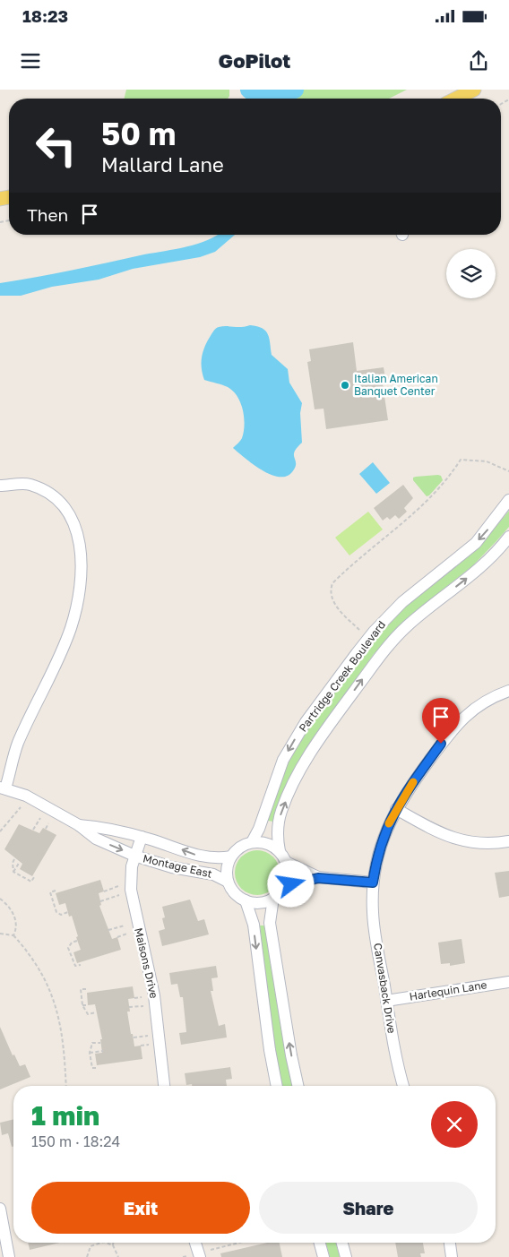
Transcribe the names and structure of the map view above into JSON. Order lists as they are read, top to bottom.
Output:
{
  "streets": {
    "street": [
      "Partridge Creek Boulevard",
      "Montage East",
      "Maisons Drive",
      "Canvasback Drive",
      "Harlequin Lane"
    ]
  },
  "crossings": [
    ["Partridge Creek Boulevard", "Montage East"],
    ["Montage East", "Maisons Drive"],
    ["Canvasback Drive", "Harlequin Lane"]
  ],
  "places": ["Italian American Banquet Center"],
  "page": {
    "status": "18:23",
    "header": "GoPilot",
    "turn": ["50 m", "Mallard Lane"],
    "then": "Then",
    "heading": ["1 min", "150 m · 18:24"],
    "buttons": ["Exit", "Share"]
  }
}
